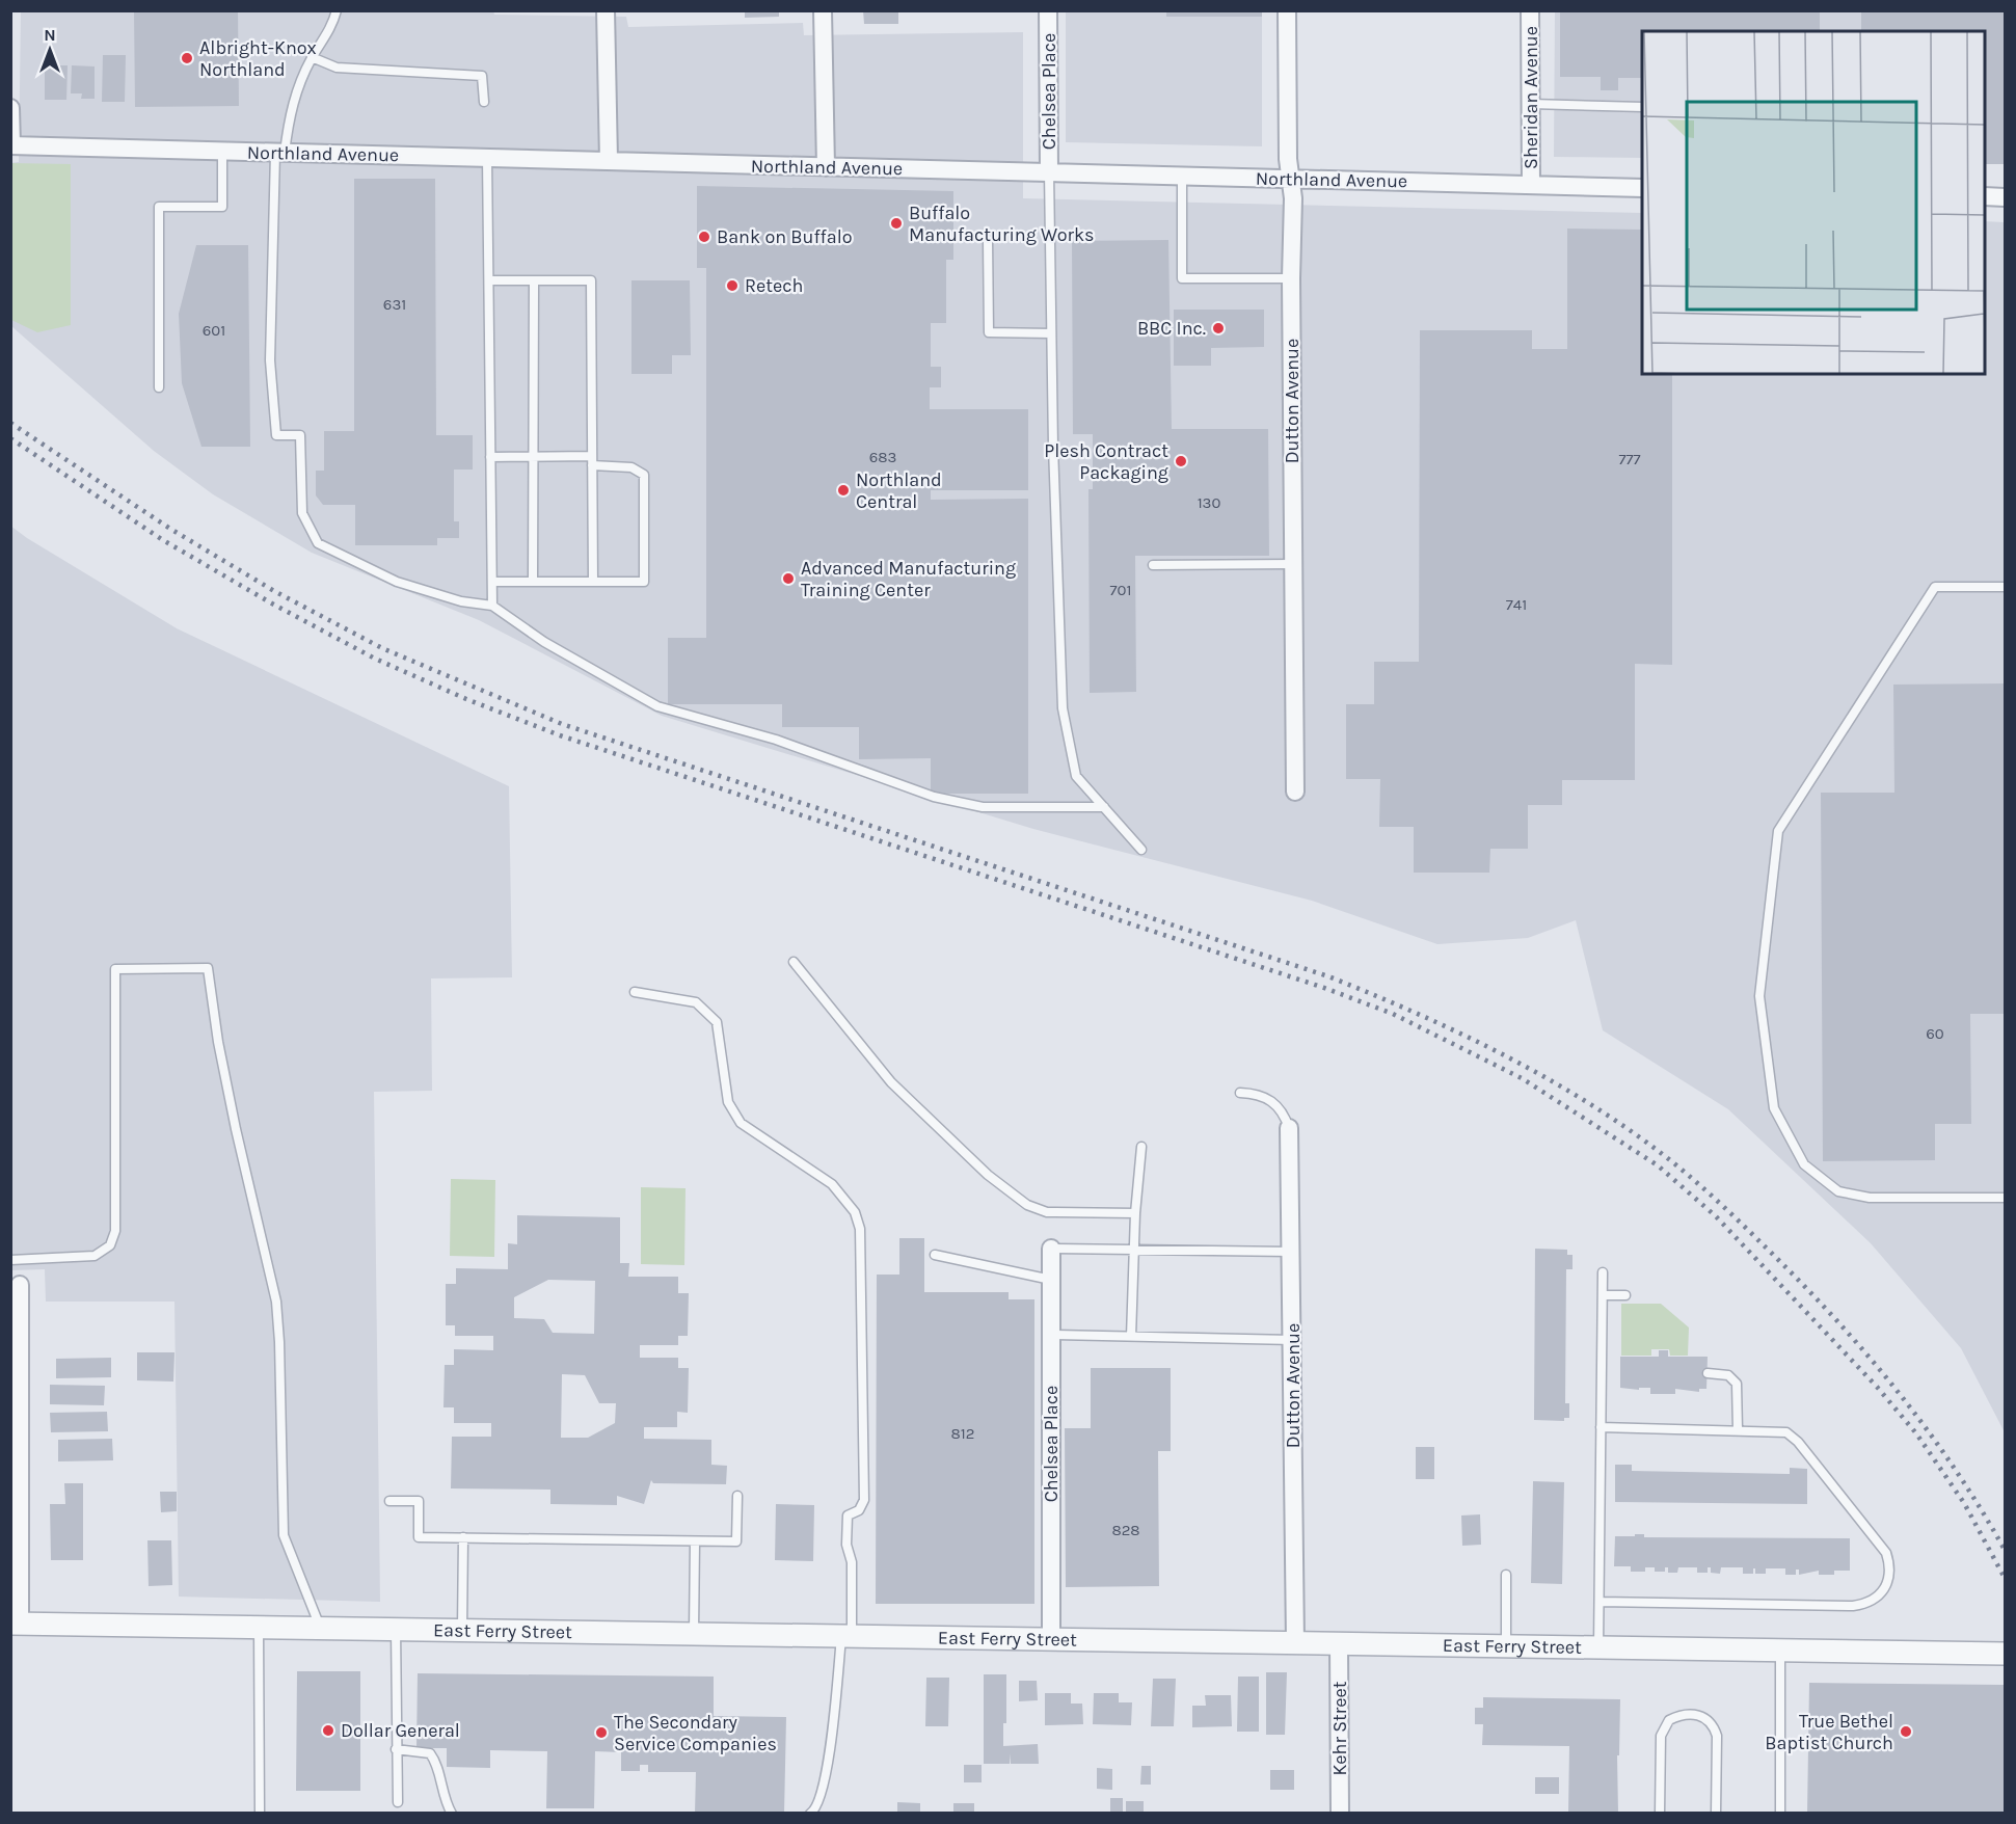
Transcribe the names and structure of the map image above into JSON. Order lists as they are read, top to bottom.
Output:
{
  "streets": {
    "street": [
      "Chelsea Place",
      "Sheridan Avenue",
      "Northland Avenue",
      "Dutton Avenue",
      "East Ferry Street",
      "Kehr Street"
    ]
  },
  "crossings": [
    ["Chelsea Place", "Northland Avenue"],
    ["Chelsea Place", "East Ferry Street"],
    ["Sheridan Avenue", "Northland Avenue"],
    ["Northland Avenue", "Dutton Avenue"],
    ["Dutton Avenue", "East Ferry Street"],
    ["East Ferry Street", "Kehr Street"]
  ],
  "places": [
    "Albright-Knox Northland",
    "Buffalo Manufacturing Works",
    "Bank on Buffalo",
    "Retech",
    "BBC Inc.",
    "Plesh Contract Packaging",
    "Northland Central",
    "Advanced Manufacturing Training Center",
    "Dollar General",
    "True Bethel Baptist Church",
    "The Secondary Service Companies"
  ],
  "house_numbers": [
    "631",
    "601",
    "683",
    "777",
    "130",
    "701",
    "741",
    "60",
    "812",
    "828"
  ],
  "north": "top"
}
